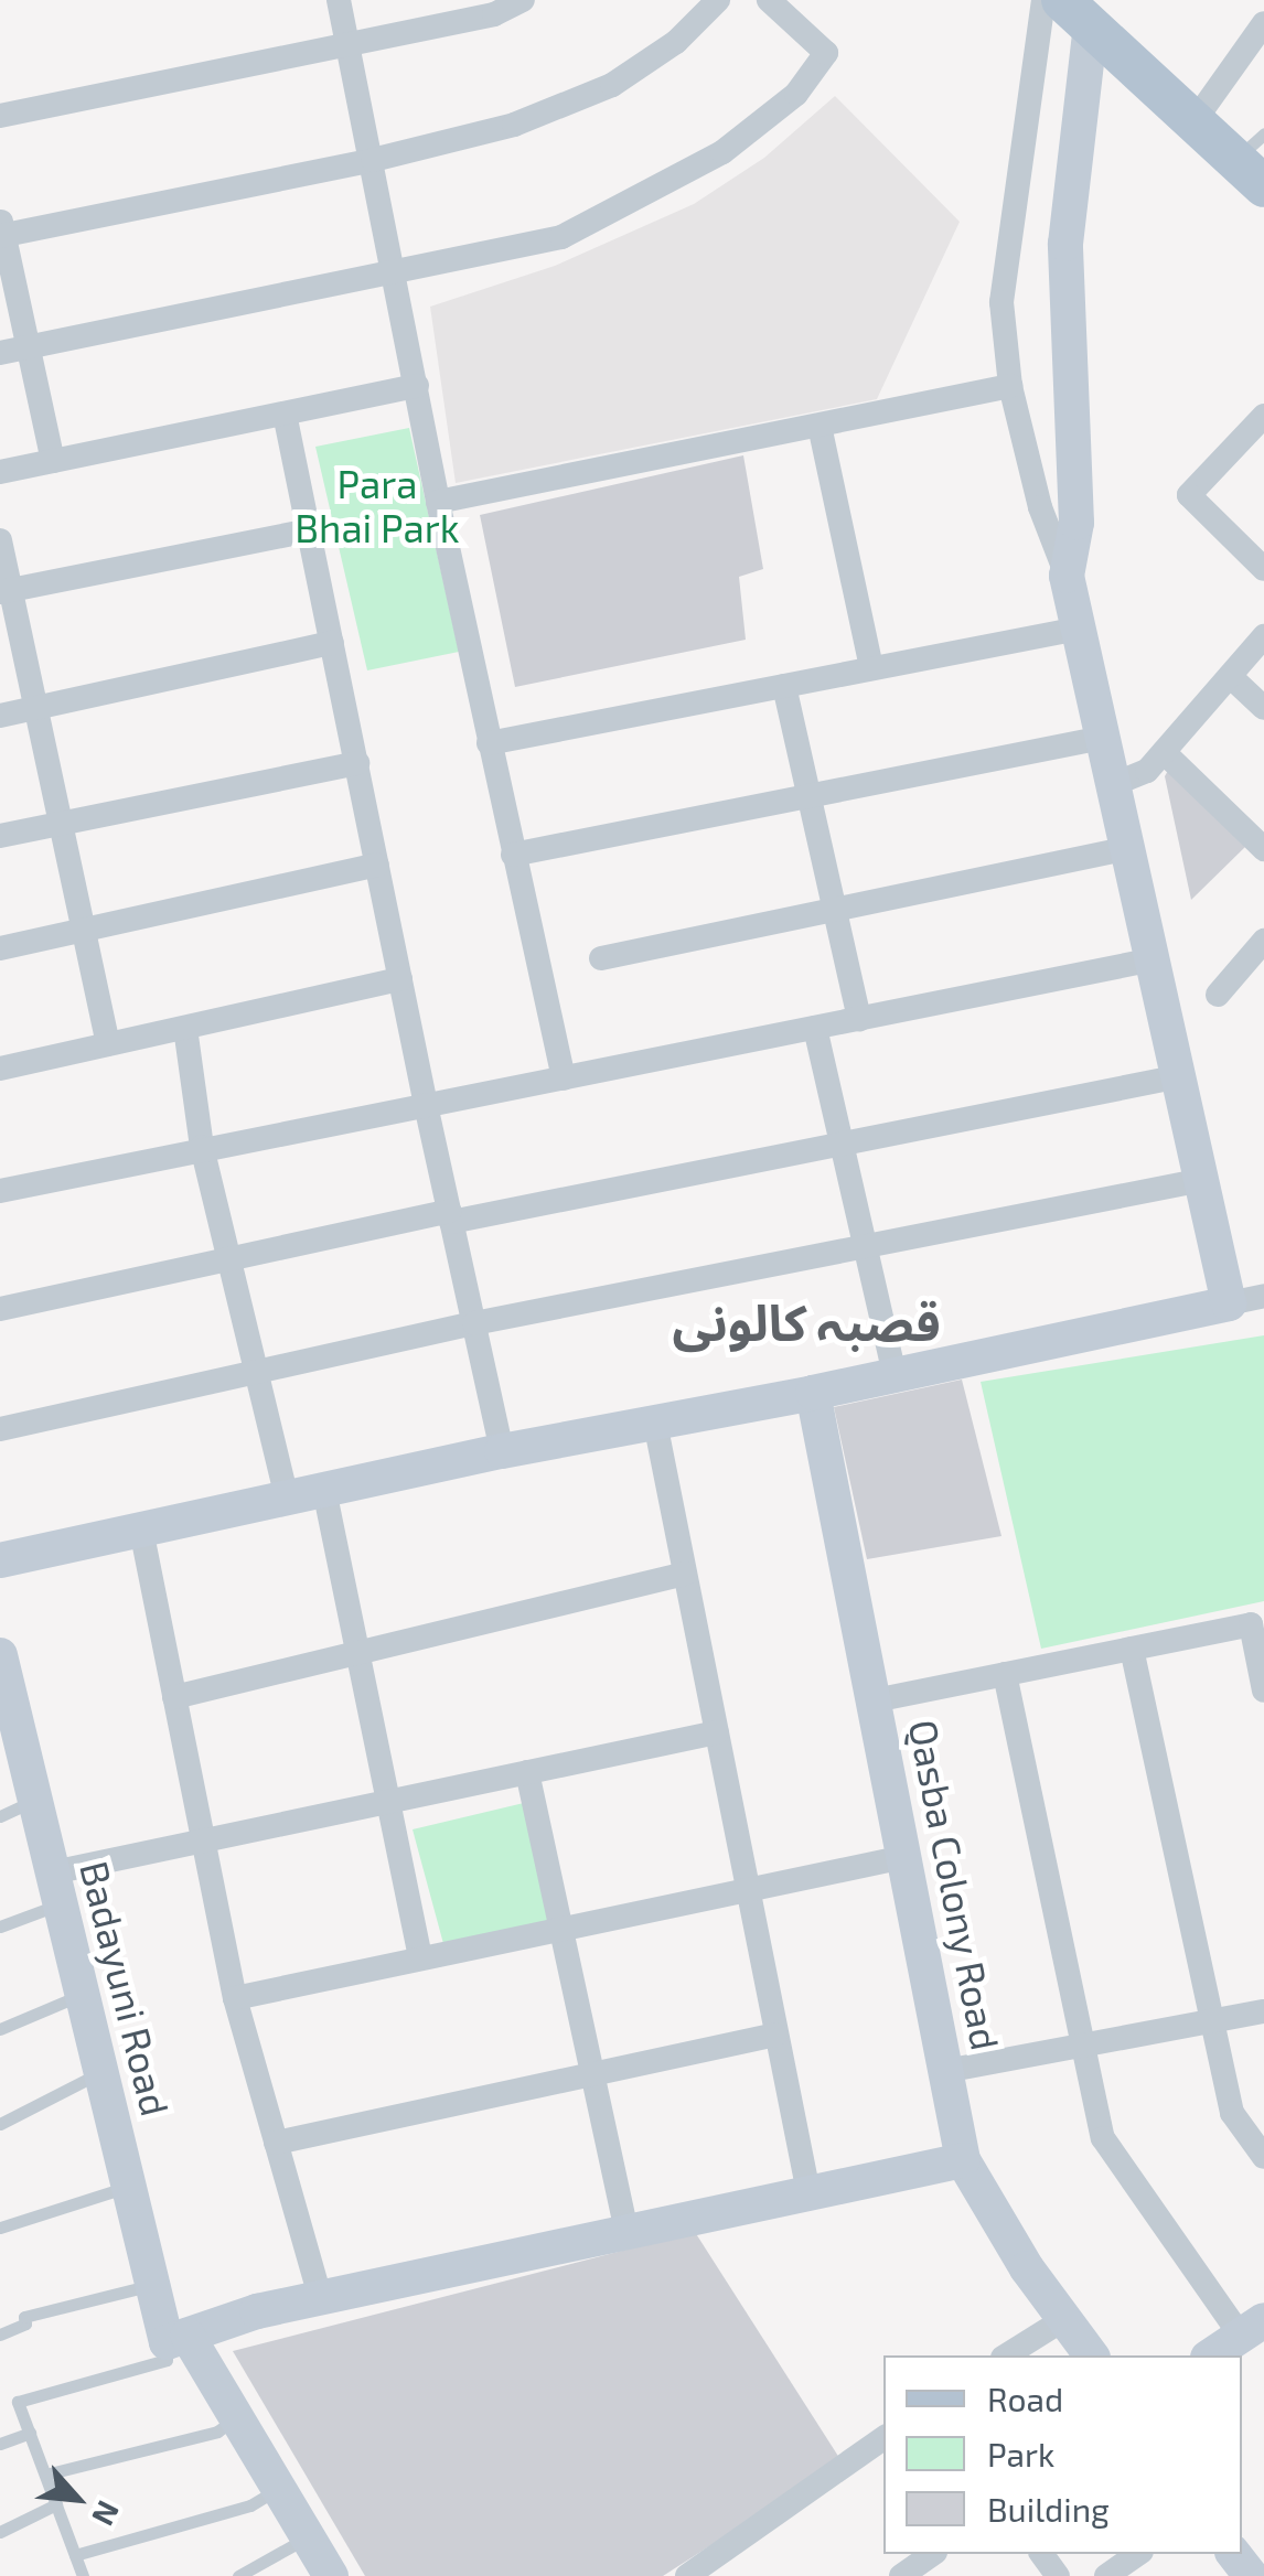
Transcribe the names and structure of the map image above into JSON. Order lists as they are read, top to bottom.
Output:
{
  "streets": {
    "street": ["Qasba Colony Road", "Badayuni Road"]
  },
  "districts": ["قصبہ کالونی"],
  "parks": ["Para Bhai Park"],
  "legend": ["Road", "Park", "Building"],
  "north": "bottom right"
}
